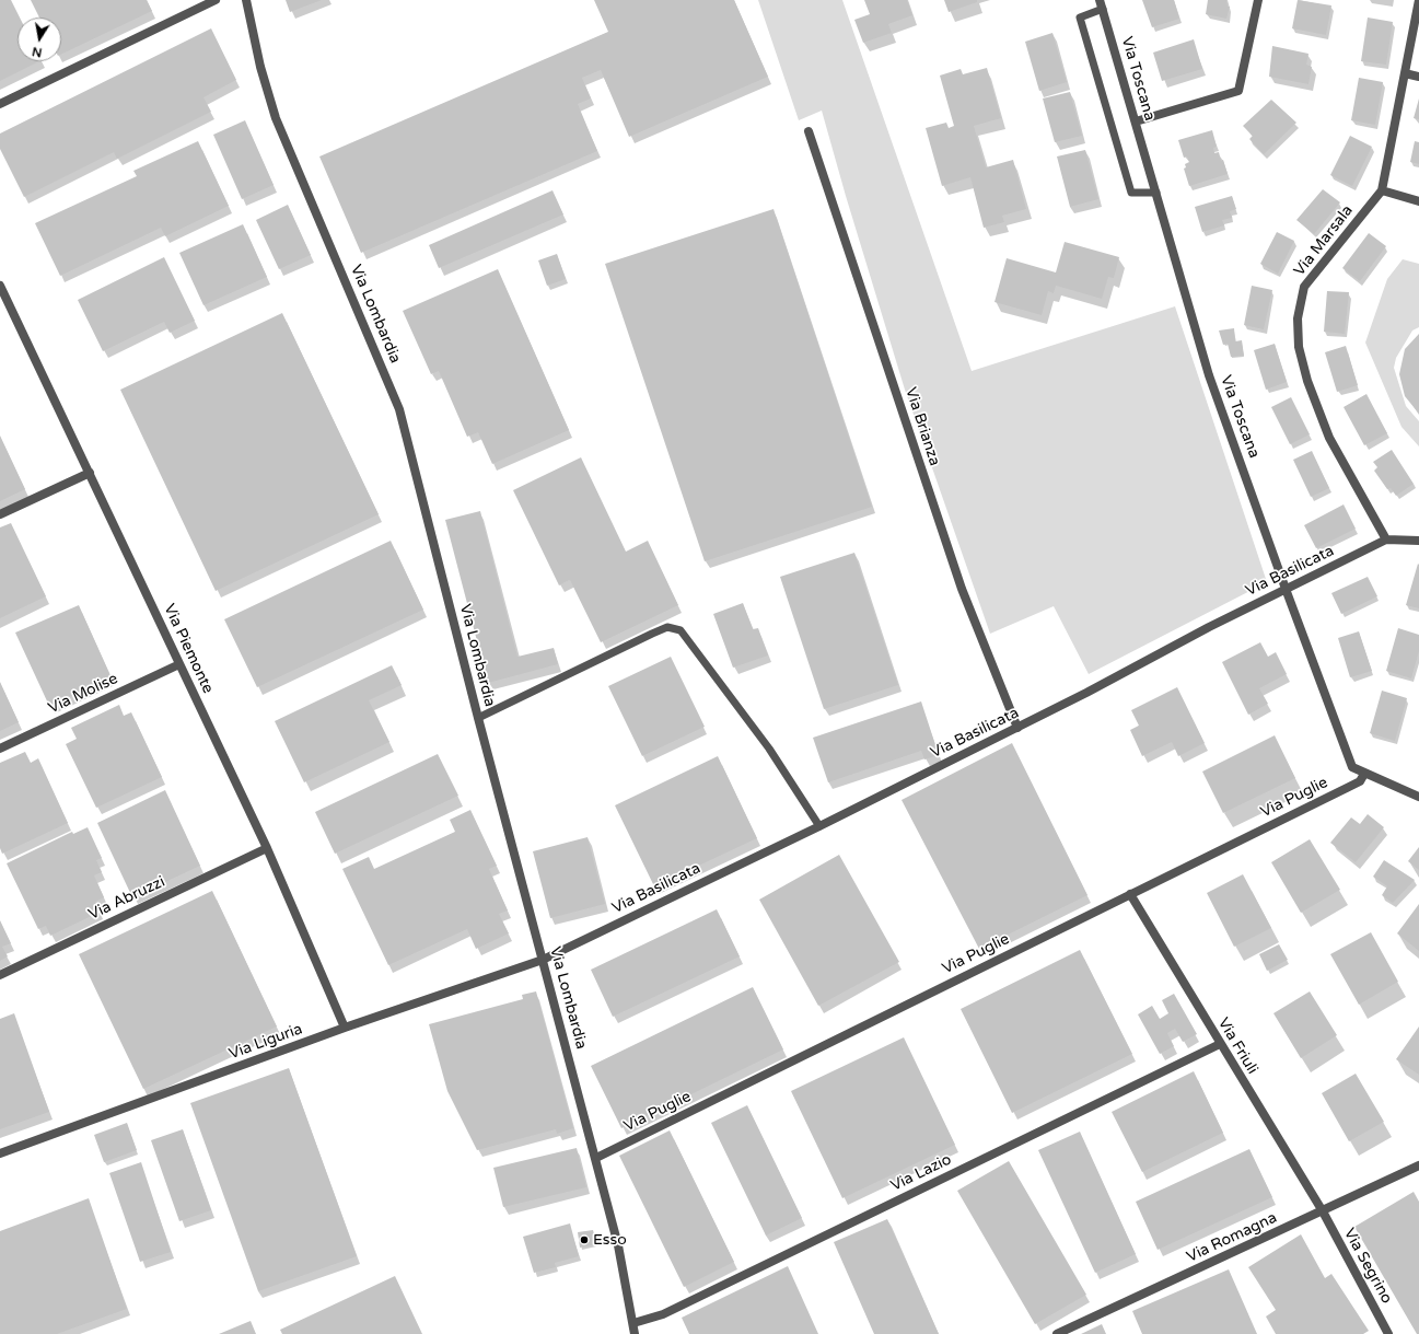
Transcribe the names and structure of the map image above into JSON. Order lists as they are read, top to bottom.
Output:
{
  "streets": {
    "street": [
      "Via Toscana",
      "Via Marsala",
      "Via Lombardia",
      "Via Brianza",
      "Via Basilicata",
      "Via Piemonte",
      "Via Molise",
      "Via Puglie",
      "Via Abruzzi",
      "Via Liguria",
      "Via Friuli",
      "Via Lazio",
      "Via Romagna",
      "Via Segrino"
    ]
  },
  "crossings": [
    ["Via Toscana", "Via Basilicata"],
    ["Via Toscana", "Via Puglie"],
    ["Via Marsala", "Via Basilicata"],
    ["Via Lombardia", "Via Basilicata"],
    ["Via Lombardia", "Via Puglie"],
    ["Via Lombardia", "Via Liguria"],
    ["Via Lombardia", "Via Lazio"],
    ["Via Brianza", "Via Basilicata"],
    ["Via Basilicata", "Via Liguria"],
    ["Via Piemonte", "Via Molise"],
    ["Via Piemonte", "Via Abruzzi"],
    ["Via Piemonte", "Via Liguria"],
    ["Via Puglie", "Via Friuli"],
    ["Via Friuli", "Via Lazio"],
    ["Via Friuli", "Via Romagna"],
    ["Via Friuli", "Via Segrino"],
    ["Via Romagna", "Via Segrino"]
  ],
  "places": ["Esso"],
  "north": "bottom"
}
